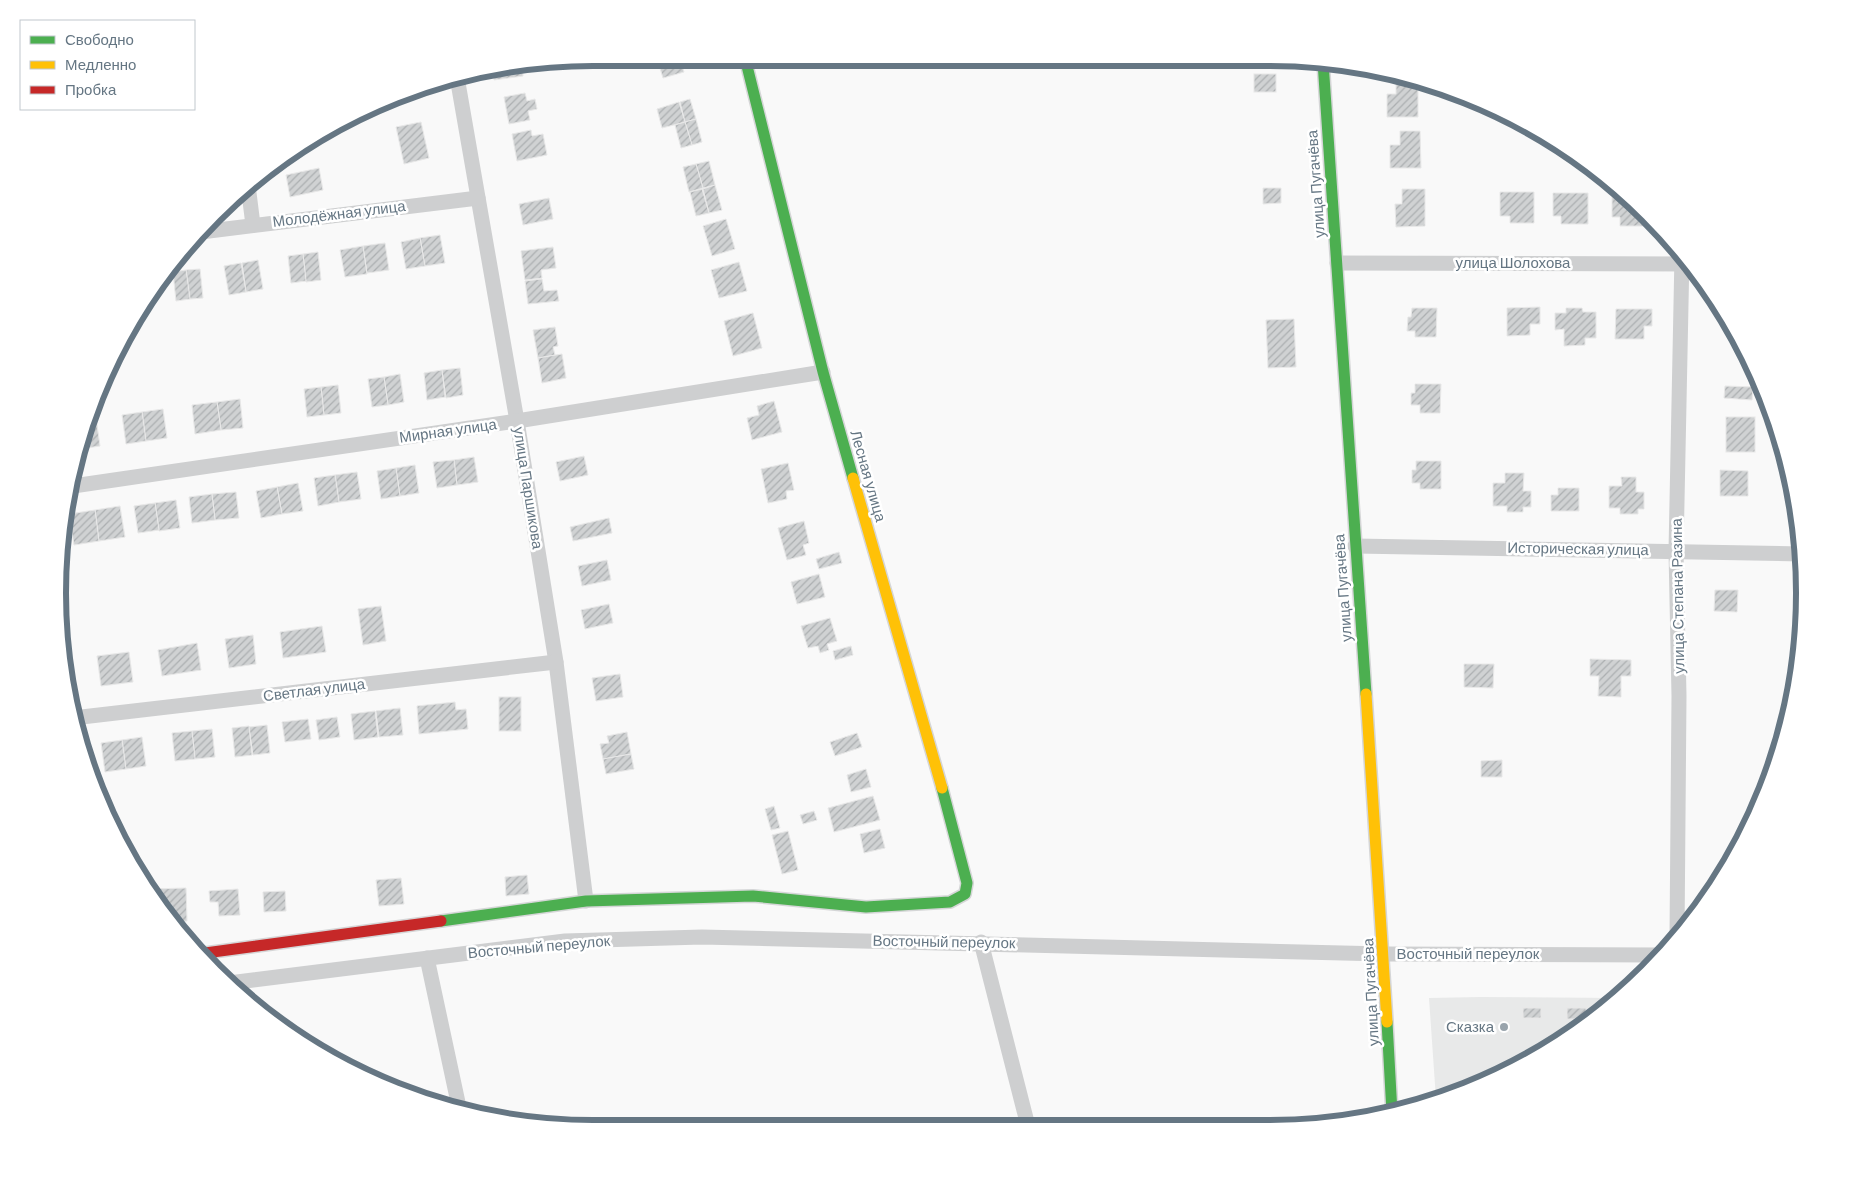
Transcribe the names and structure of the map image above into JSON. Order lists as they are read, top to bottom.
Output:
{
  "streets": {
    "street": [
      "улица Пугачёва",
      "Молодёжная улица",
      "улица Шолохова",
      "Мирная улица",
      "Лесная улица",
      "улица Паршикова",
      "Историческая улица",
      "улица Степана Разина",
      "Светлая улица",
      "Восточный переулок"
    ]
  },
  "crossings": [
    ["улица Пугачёва", "улица Шолохова"],
    ["улица Пугачёва", "Историческая улица"],
    ["улица Пугачёва", "Восточный переулок"],
    ["Молодёжная улица", "улица Паршикова"],
    ["Мирная улица", "Лесная улица"],
    ["Мирная улица", "улица Паршикова"],
    ["Лесная улица", "улица Паршикова"],
    ["улица Паршикова", "Светлая улица"],
    ["Историческая улица", "улица Степана Разина"]
  ],
  "places": ["Сказка"],
  "legend": ["Свободно", "Медленно", "Пробка"]
}
